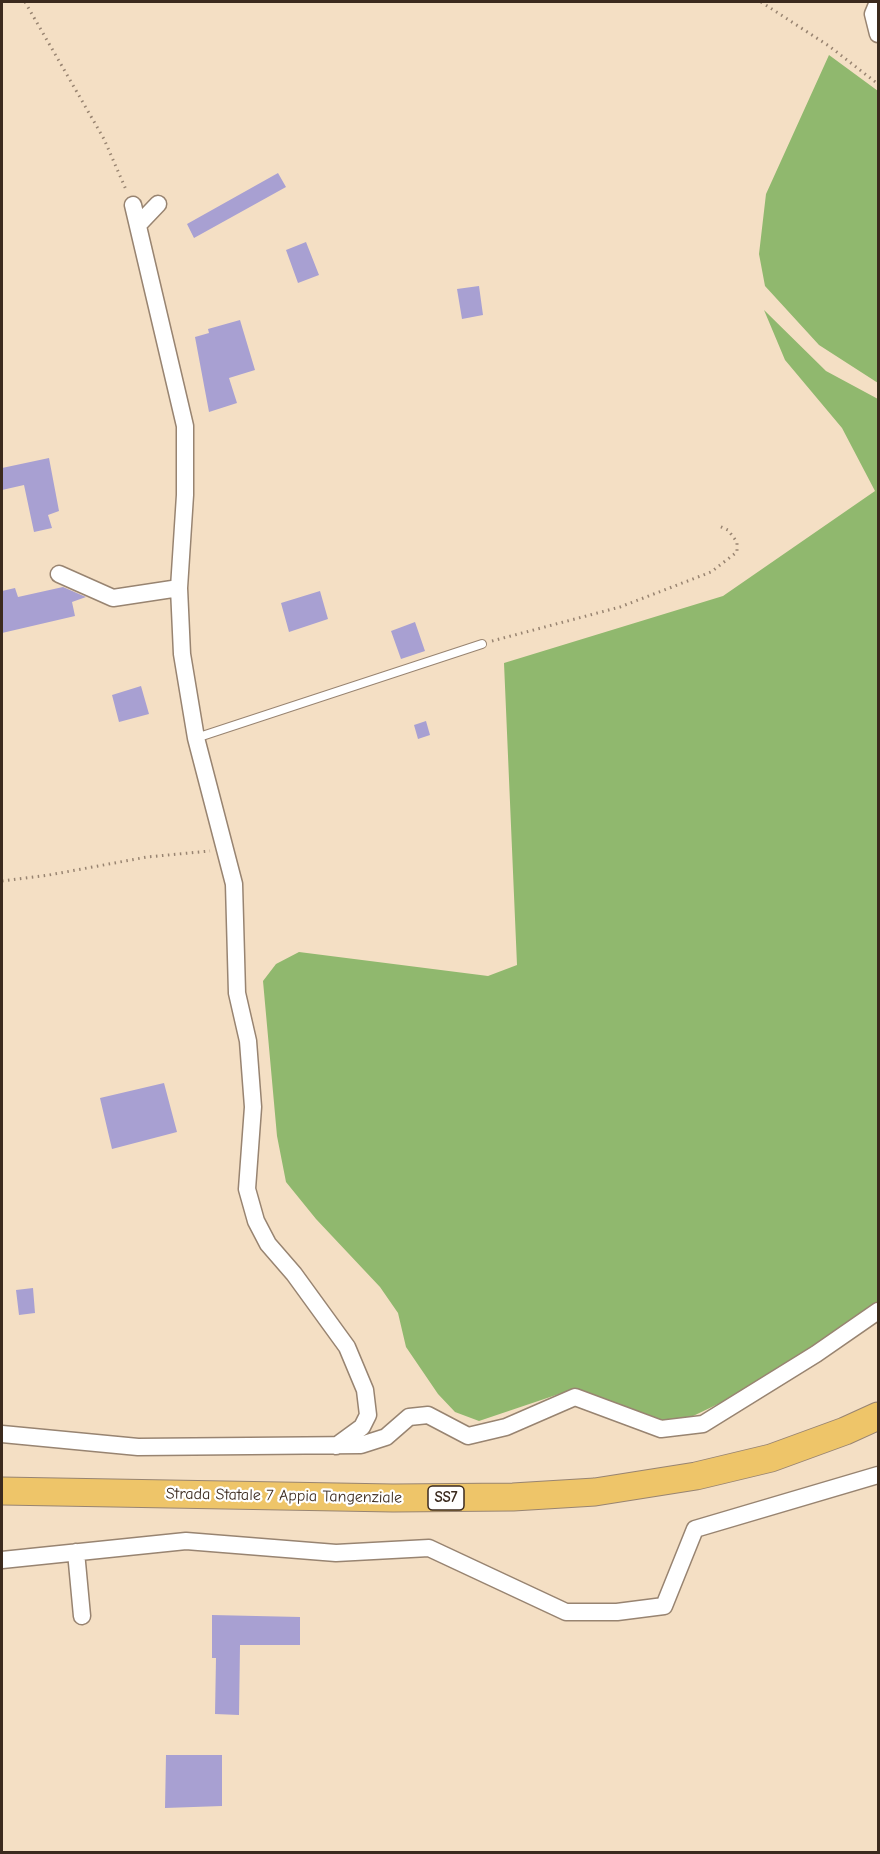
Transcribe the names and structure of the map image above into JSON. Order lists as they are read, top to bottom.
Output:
{
  "streets": {
    "highway": ["Strada Statale 7 Appia Tangenziale", "SS7"]
  }
}
